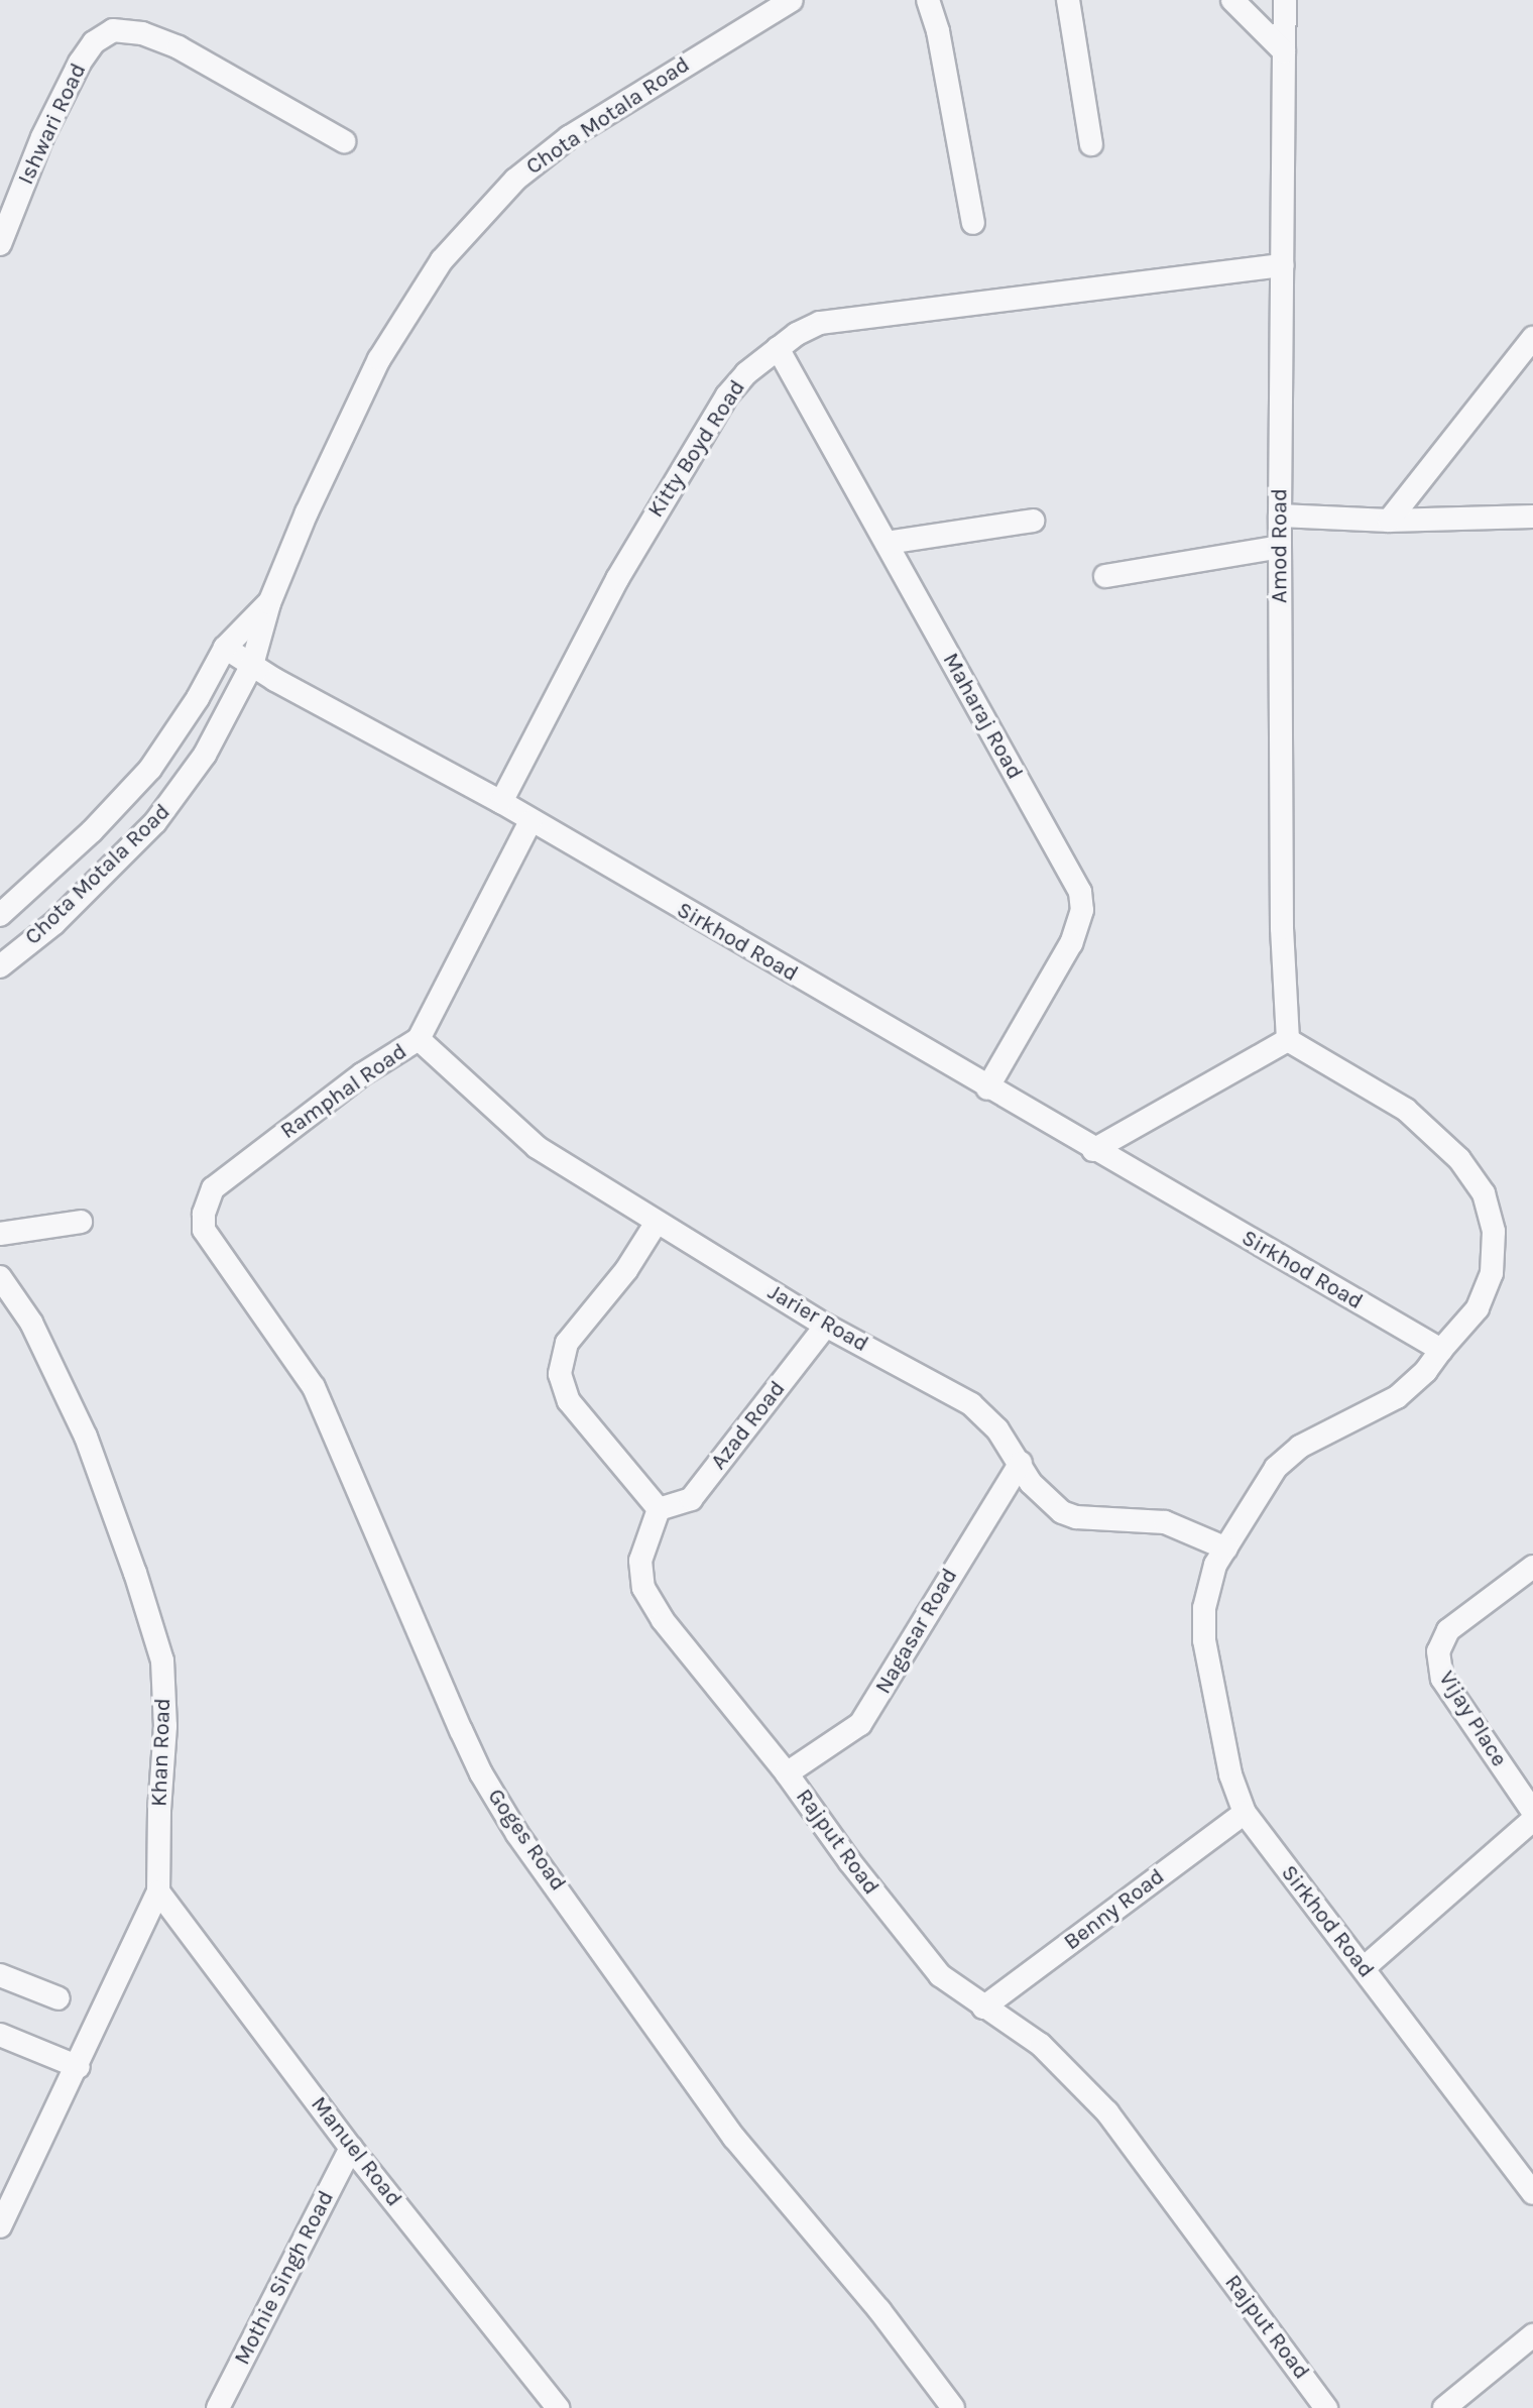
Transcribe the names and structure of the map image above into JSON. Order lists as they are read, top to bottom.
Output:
{
  "streets": {
    "street": [
      "Chota Motala Road",
      "Ishwari Road",
      "Kitty Boyd Road",
      "Amod Road",
      "Maharaj Road",
      "Sirkhod Road",
      "Ramphal Road",
      "Jarier Road",
      "Azad Road",
      "Nagasar Road",
      "Vijay Place",
      "Khan Road",
      "Goges Road",
      "Rajput Road",
      "Benny Road",
      "Manuel Road",
      "Mothie Singh Road"
    ]
  },
  "crossings": [
    ["Chota Motala Road", "Sirkhod Road"],
    ["Kitty Boyd Road", "Amod Road"],
    ["Kitty Boyd Road", "Maharaj Road"],
    ["Kitty Boyd Road", "Sirkhod Road"],
    ["Maharaj Road", "Sirkhod Road"],
    ["Sirkhod Road", "Ramphal Road"],
    ["Sirkhod Road", "Jarier Road"],
    ["Sirkhod Road", "Benny Road"],
    ["Ramphal Road", "Jarier Road"],
    ["Ramphal Road", "Goges Road"],
    ["Jarier Road", "Azad Road"],
    ["Jarier Road", "Nagasar Road"],
    ["Azad Road", "Rajput Road"],
    ["Nagasar Road", "Rajput Road"],
    ["Khan Road", "Manuel Road"],
    ["Rajput Road", "Benny Road"],
    ["Manuel Road", "Mothie Singh Road"]
  ]
}
